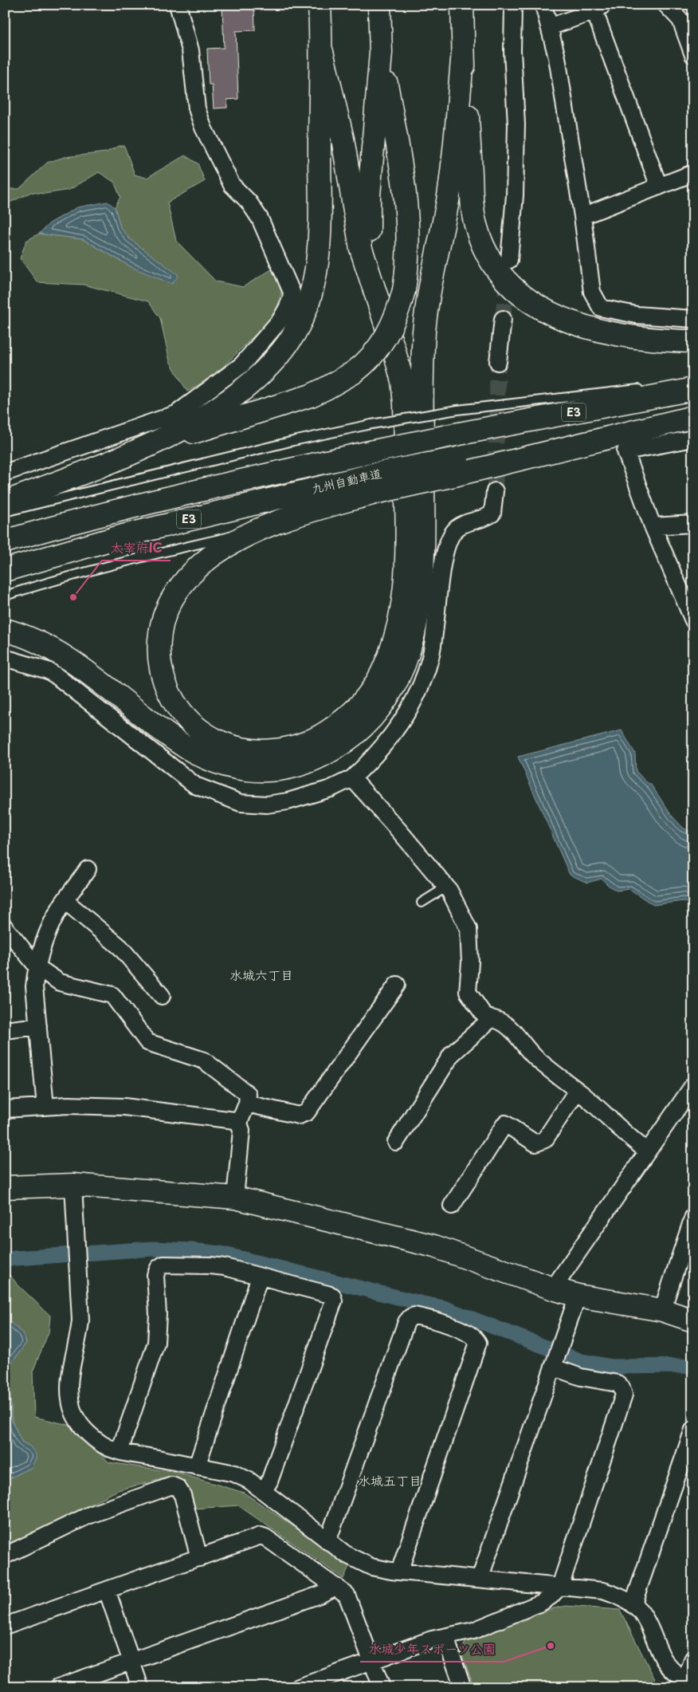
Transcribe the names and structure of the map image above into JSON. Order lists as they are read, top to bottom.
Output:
{
  "streets": {
    "main road": ["E3", "九州自動車道"]
  },
  "districts": ["水城六丁目", "水城五丁目"],
  "places": ["太宰府IC", "水城少年スポーツ公園"]
}
